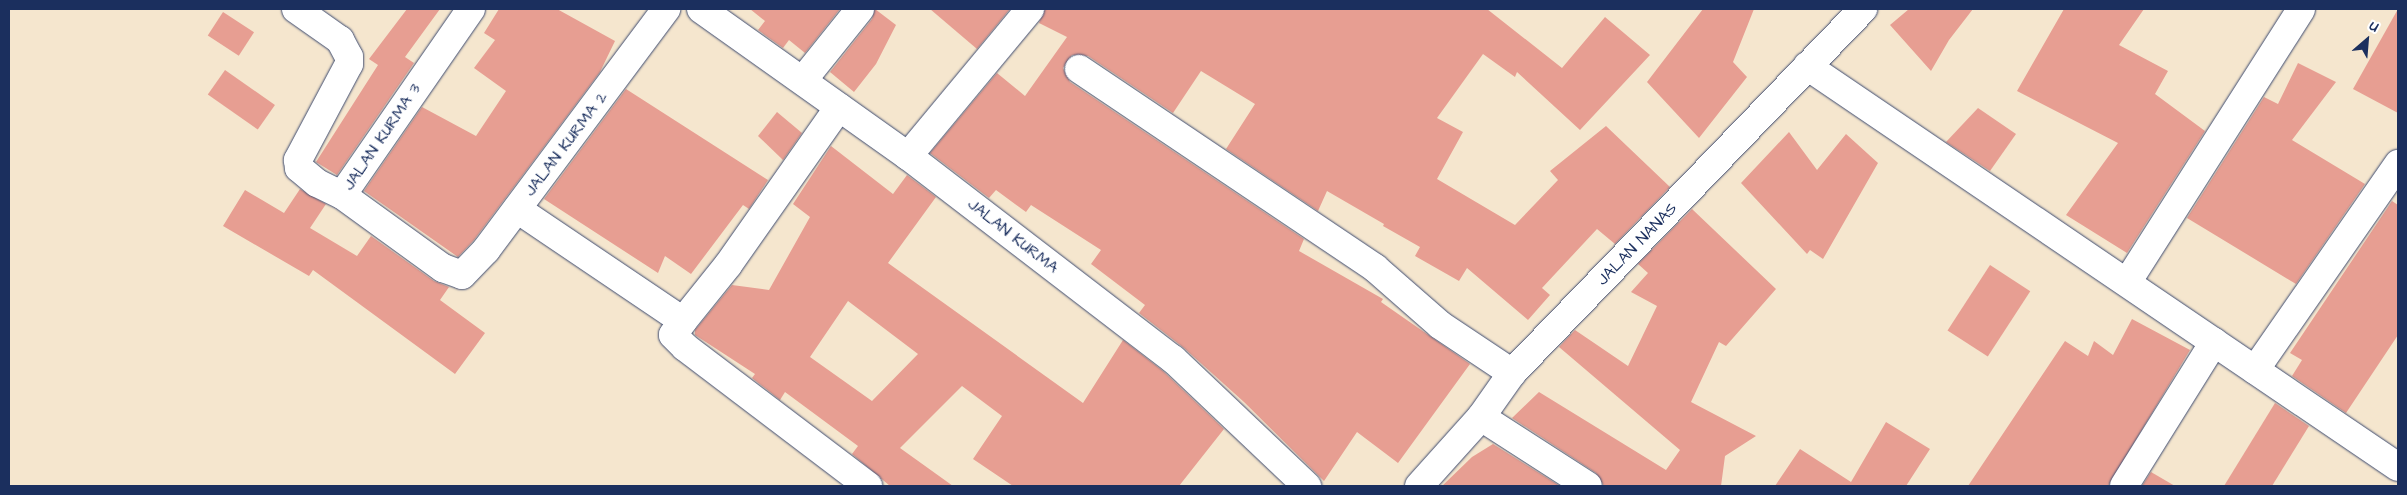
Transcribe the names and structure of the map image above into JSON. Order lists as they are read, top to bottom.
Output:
{
  "streets": {
    "street": [
      "JALAN KURMA 3",
      "JALAN KURMA 2",
      "JALAN KURMA",
      "JALAN NANAS"
    ]
  },
  "crossings": [
    ["JALAN KURMA 3", "JALAN KURMA 2"]
  ],
  "north": "top right"
}
